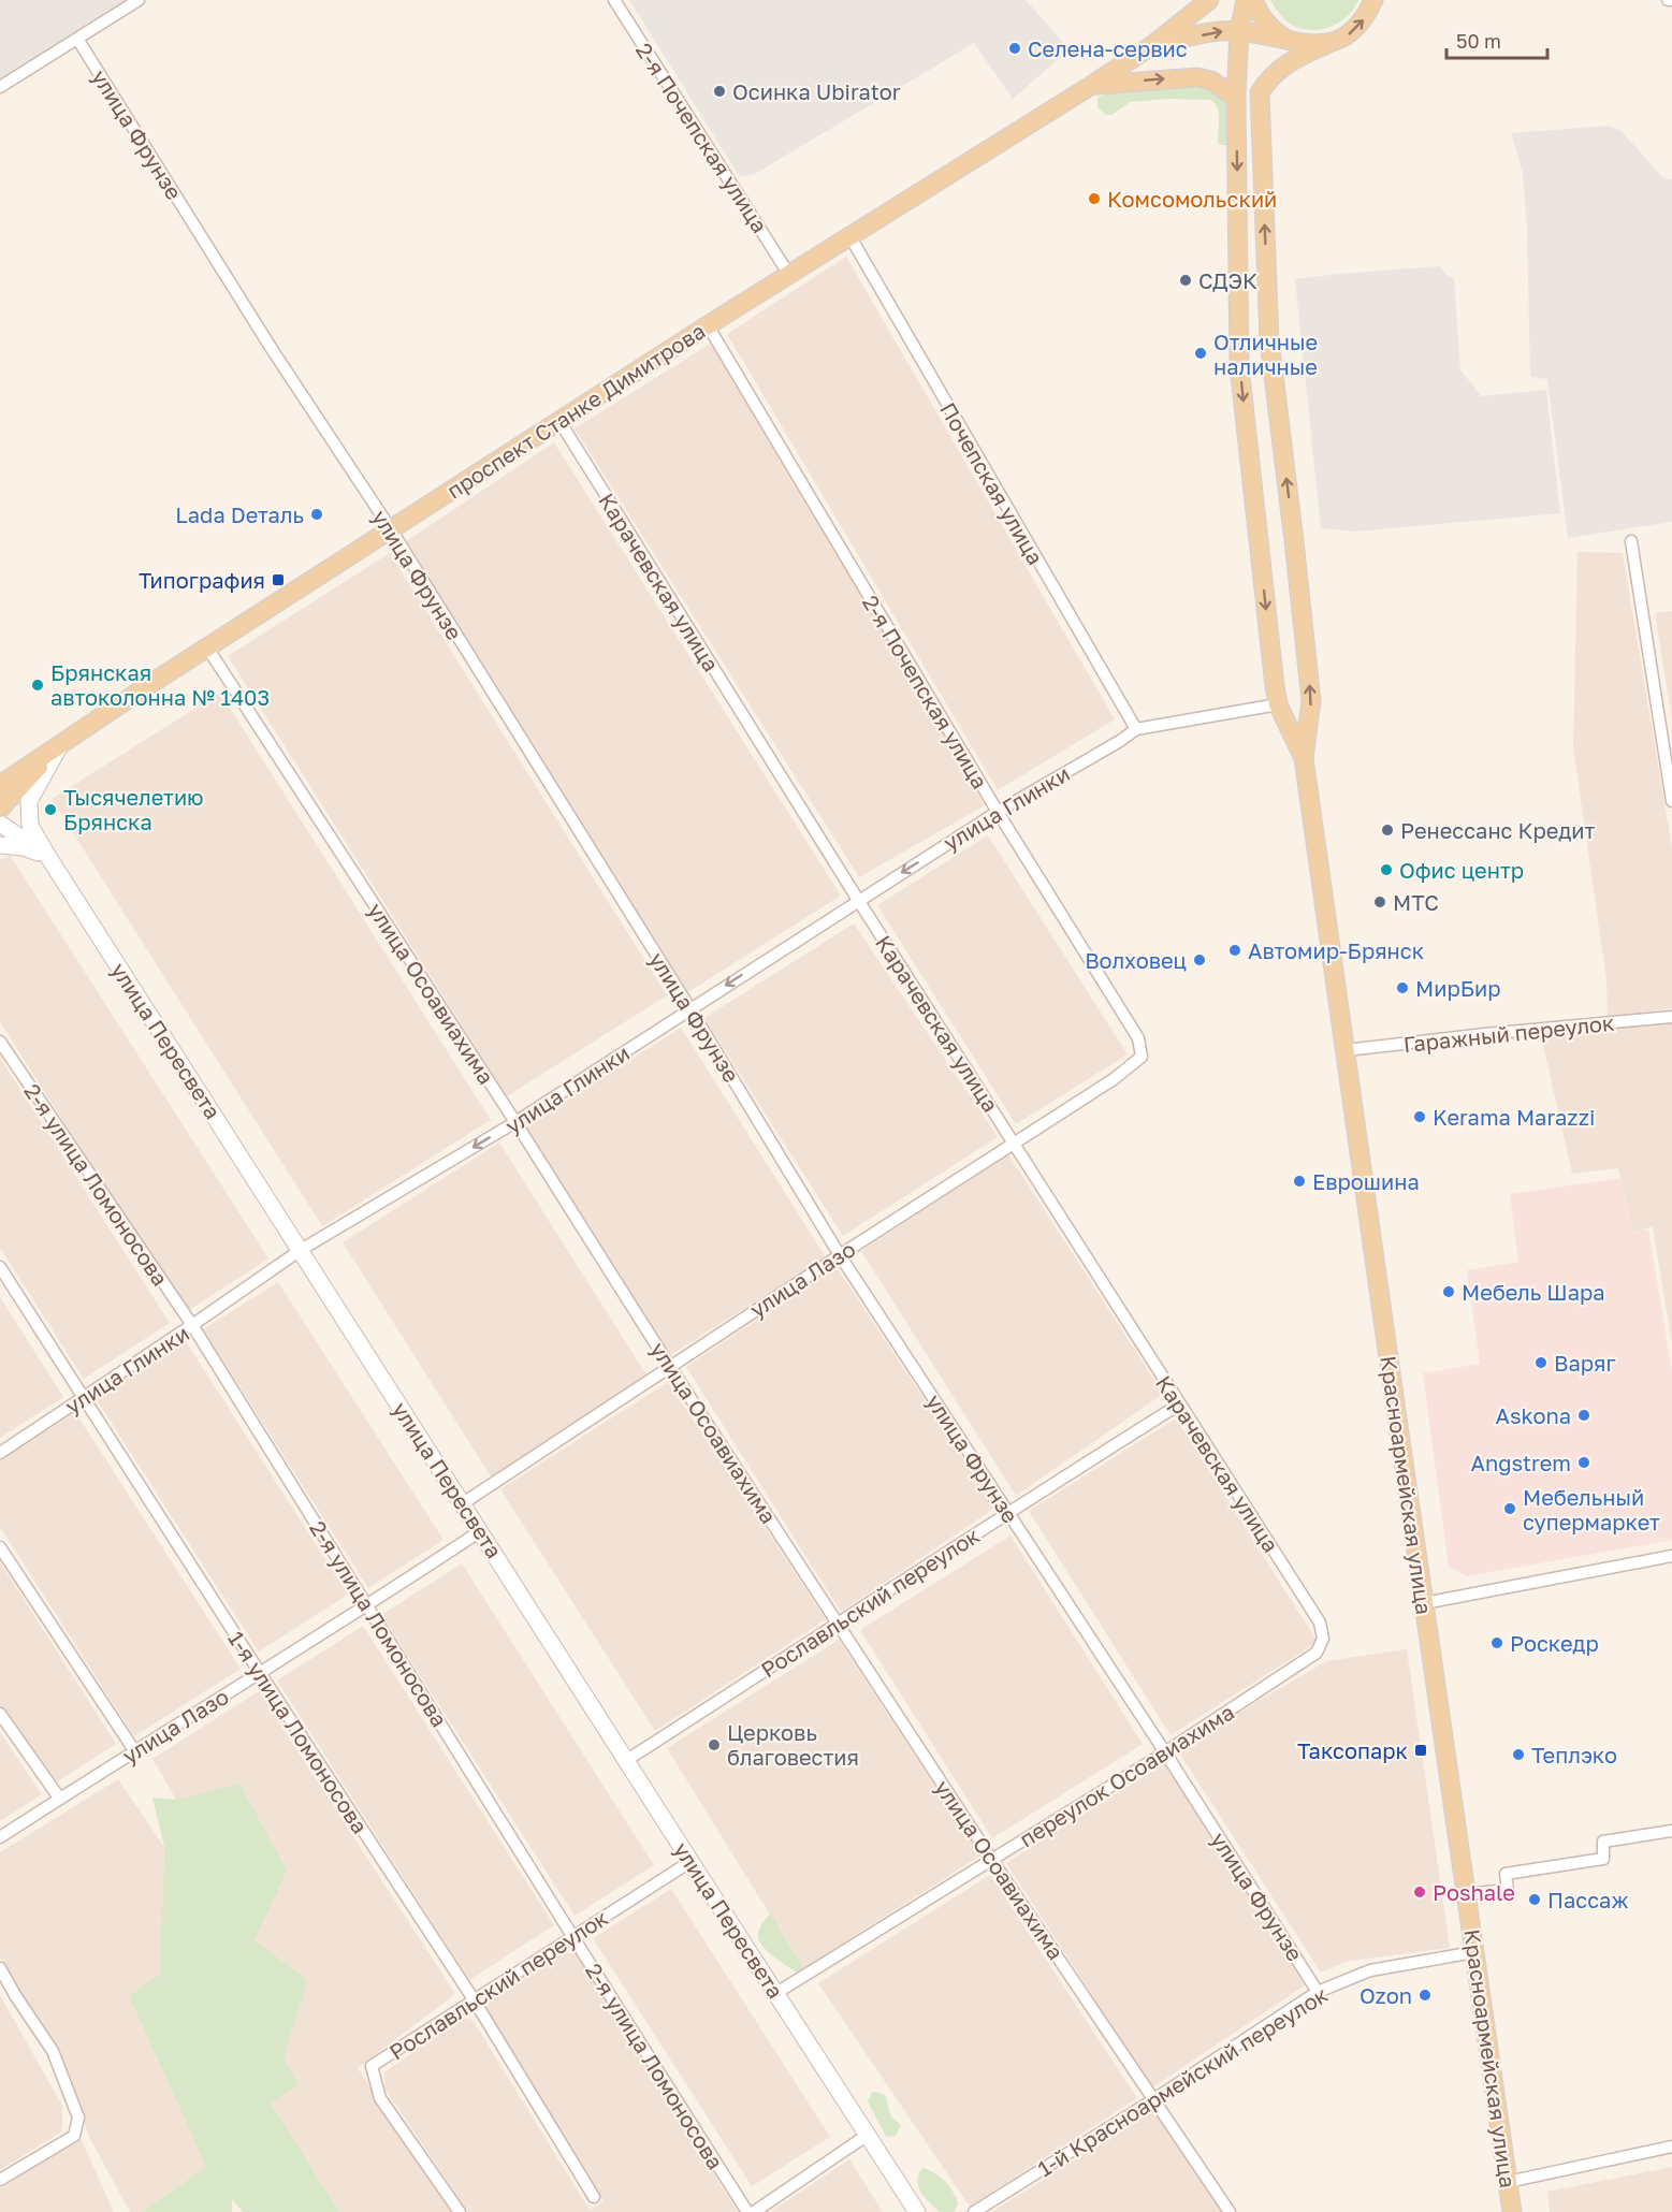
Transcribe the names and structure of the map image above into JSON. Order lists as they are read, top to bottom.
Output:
{
  "streets": {
    "main road": ["проспект Станке Димитрова", "улица Пересвета", "Красноармейская улица"],
    "street": [
      "улица Фрунзе",
      "2-я Почепская улица",
      "Почепская улица",
      "Карачевская улица",
      "улица Глинки",
      "улица Осоавиахима",
      "Гаражный переулок",
      "2-я улица Ломоносова",
      "улица Лазо",
      "Рославльский переулок",
      "1-я улица Ломоносова",
      "переулок Осоавиахима",
      "1-й Красноармейский переулок"
    ]
  },
  "crossings": [
    ["улица Фрунзе", "проспект Станке Димитрова"],
    ["улица Фрунзе", "улица Глинки"],
    ["улица Фрунзе", "улица Лазо"],
    ["улица Фрунзе", "Рославльский переулок"],
    ["улица Фрунзе", "переулок Осоавиахима"],
    ["улица Фрунзе", "1-й Красноармейский переулок"],
    ["2-я Почепская улица", "проспект Станке Димитрова"],
    ["2-я Почепская улица", "улица Глинки"],
    ["2-я Почепская улица", "улица Лазо"],
    ["проспект Станке Димитрова", "Почепская улица"],
    ["проспект Станке Димитрова", "Карачевская улица"],
    ["проспект Станке Димитрова", "улица Осоавиахима"],
    ["проспект Станке Димитрова", "улица Пересвета"],
    ["Почепская улица", "улица Глинки"],
    ["Карачевская улица", "улица Глинки"],
    ["Карачевская улица", "улица Лазо"],
    ["Карачевская улица", "Рославльский переулок"],
    ["Карачевская улица", "переулок Осоавиахима"],
    ["улица Глинки", "улица Осоавиахима"],
    ["улица Глинки", "улица Пересвета"],
    ["улица Глинки", "2-я улица Ломоносова"],
    ["улица Глинки", "1-я улица Ломоносова"],
    ["улица Осоавиахима", "улица Лазо"],
    ["улица Осоавиахима", "Рославльский переулок"],
    ["улица Осоавиахима", "переулок Осоавиахима"],
    ["улица Осоавиахима", "1-й Красноармейский переулок"],
    ["Гаражный переулок", "Красноармейская улица"],
    ["улица Пересвета", "улица Лазо"],
    ["улица Пересвета", "Рославльский переулок"],
    ["улица Пересвета", "переулок Осоавиахима"],
    ["2-я улица Ломоносова", "улица Лазо"],
    ["2-я улица Ломоносова", "Рославльский переулок"],
    ["улица Лазо", "1-я улица Ломоносова"],
    ["Красноармейская улица", "1-й Красноармейский переулок"],
    ["Рославльский переулок", "1-я улица Ломоносова"]
  ],
  "one_way": ["улица Глинки"],
  "places": {
    "other": [
      "Селена-сервис",
      "Осинка Ubirator",
      "Комсомольский",
      "СДЭК",
      "Отличные наличные",
      "Lada Dеталь",
      "Брянская автоколонна № 1403",
      "Тысячелетию Брянска",
      "Ренессанс Кредит",
      "Офис центр",
      "МТС",
      "Автомир-Брянск",
      "Волховец",
      "МирБир",
      "Kerama Marazzi",
      "Еврошина",
      "Мебель Шара",
      "Варяг",
      "Askona",
      "Angstrem",
      "Мебельный супермаркет",
      "Роскедр",
      "Церковь благовестия",
      "Теплэко",
      "Poshale",
      "Пассаж",
      "Ozon"
    ],
    "transit": ["Типография", "Таксопарк"]
  },
  "scale_bar": "50 m"
}
